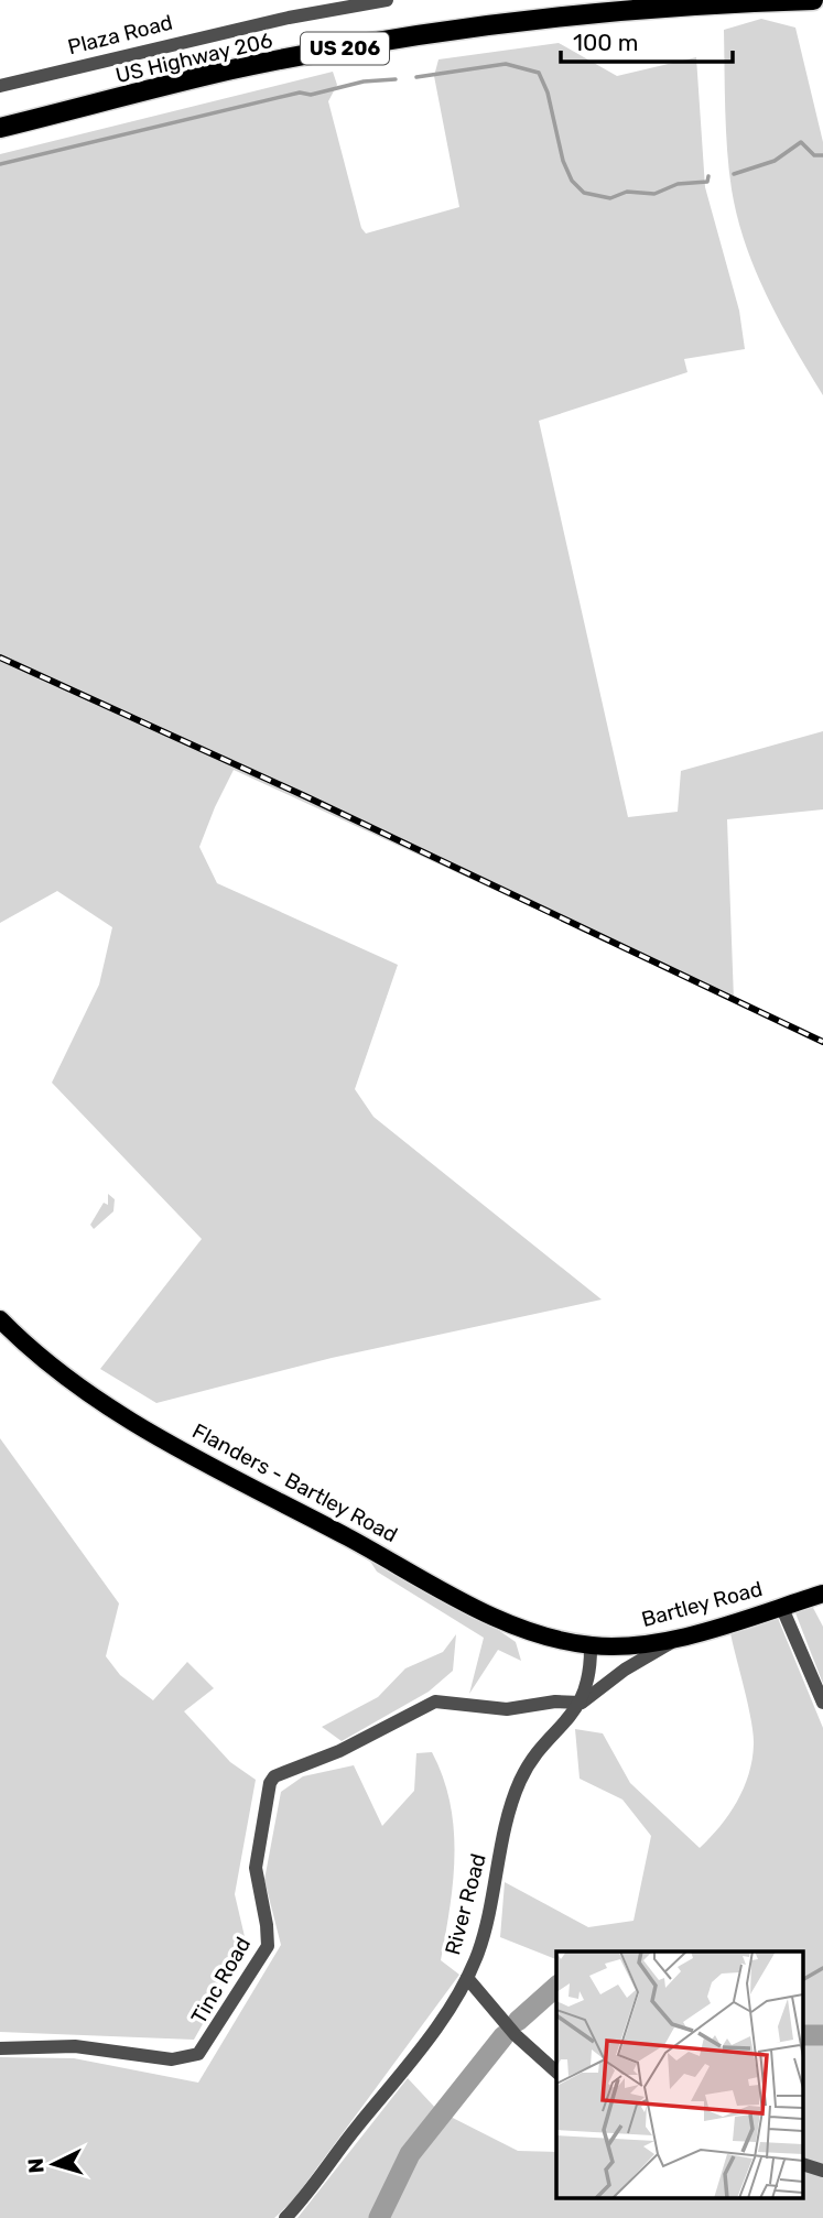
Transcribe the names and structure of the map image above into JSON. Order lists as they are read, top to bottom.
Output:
{
  "streets": {
    "highway": ["US 206", "US Highway 206"],
    "main road": ["Flanders - Bartley Road", "Bartley Road"],
    "street": ["Plaza Road", "River Road", "Tinc Road"]
  },
  "crossings": [
    ["Flanders - Bartley Road", "Bartley Road"],
    ["Flanders - Bartley Road", "River Road"],
    ["Bartley Road", "River Road"],
    ["River Road", "Tinc Road"]
  ],
  "scale_bar": "100 m",
  "north": "left"
}
